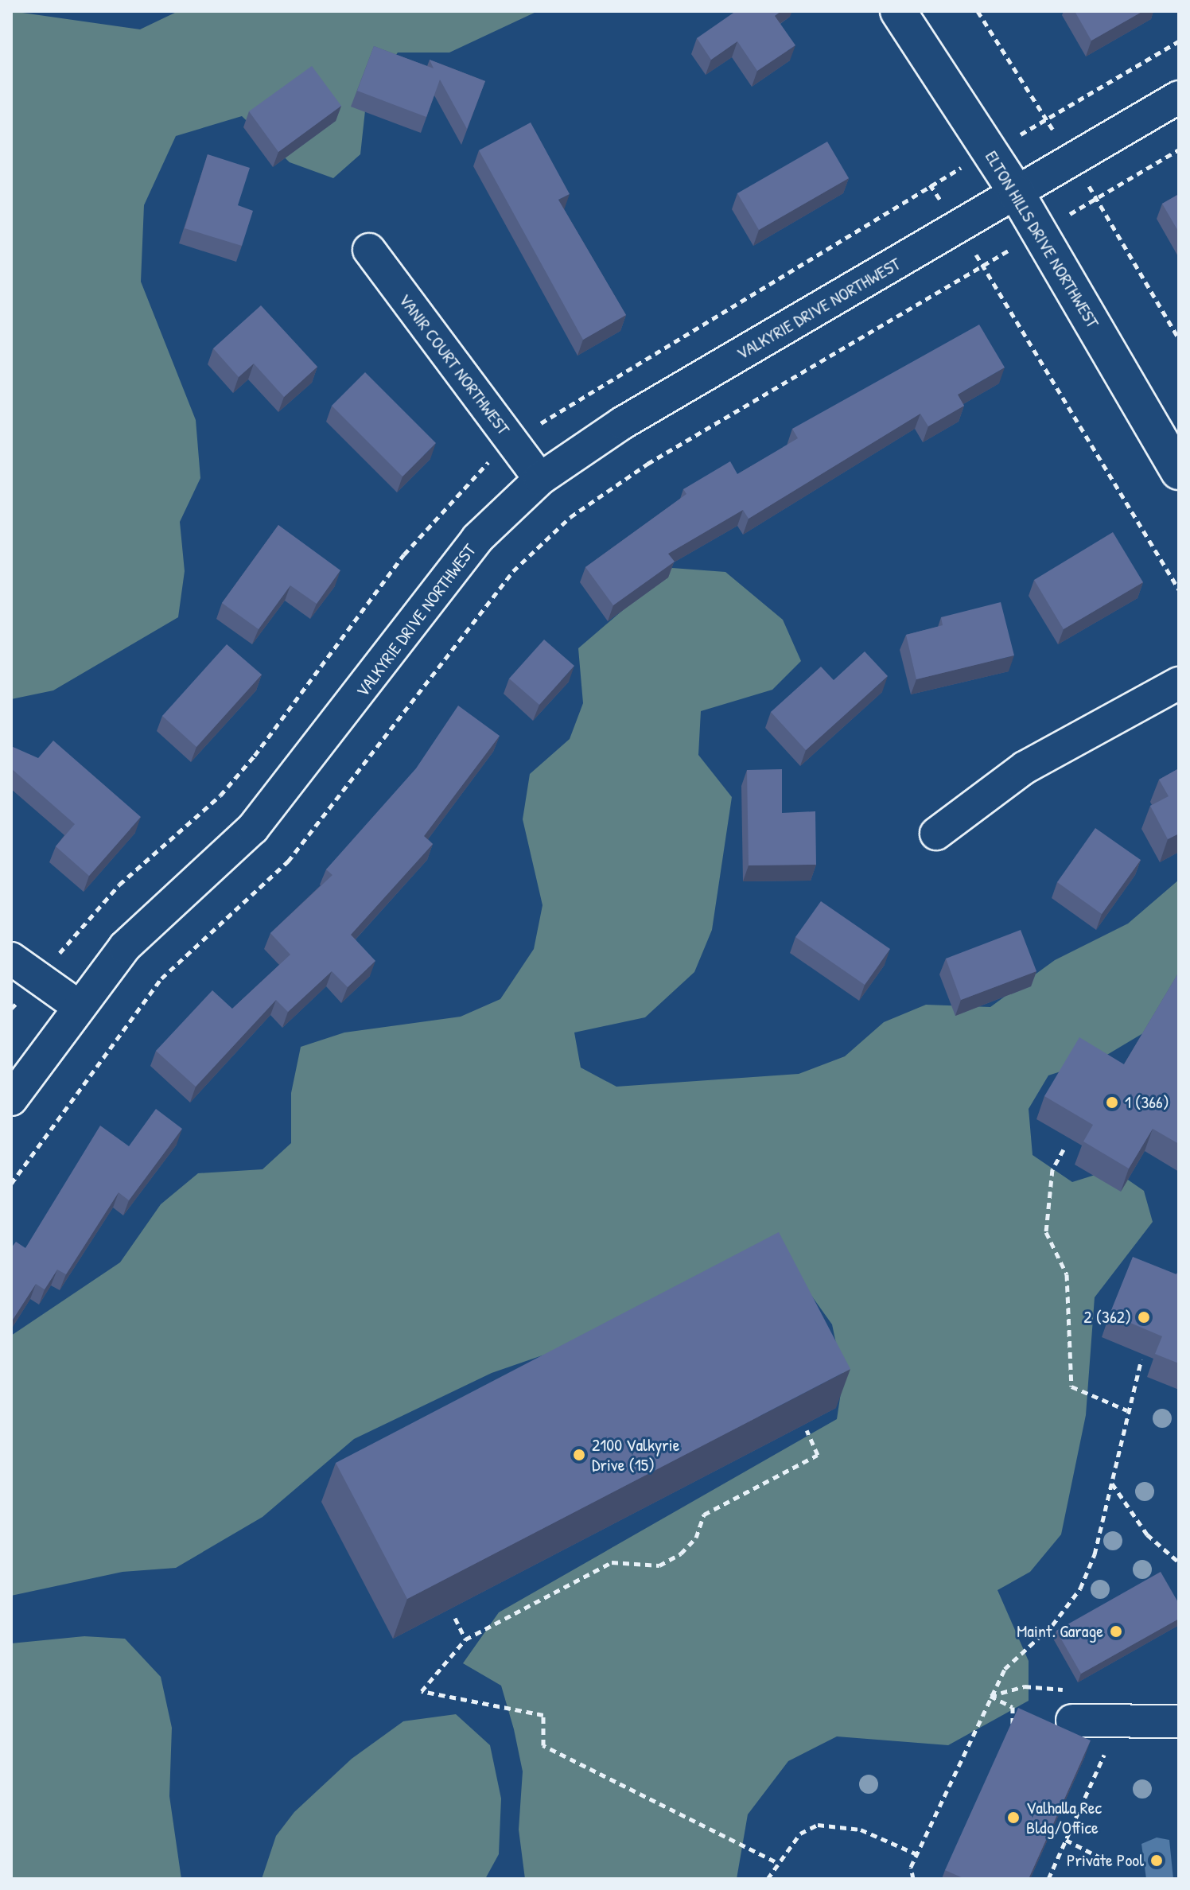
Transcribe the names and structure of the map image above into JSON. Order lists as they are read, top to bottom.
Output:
{
  "streets": {
    "main road": ["ELTON HILLS DRIVE NORTHWEST"],
    "street": ["VALKYRIE DRIVE NORTHWEST", "VANIR COURT NORTHWEST"]
  },
  "crossings": [
    ["ELTON HILLS DRIVE NORTHWEST", "VALKYRIE DRIVE NORTHWEST"],
    ["VALKYRIE DRIVE NORTHWEST", "VANIR COURT NORTHWEST"]
  ],
  "places": [
    "1 (366)",
    "2 (362)",
    "2100 Valkyrie Drive (15)",
    "Maint. Garage",
    "Valhalla Rec Bldg/Office",
    "Private Pool"
  ]
}
